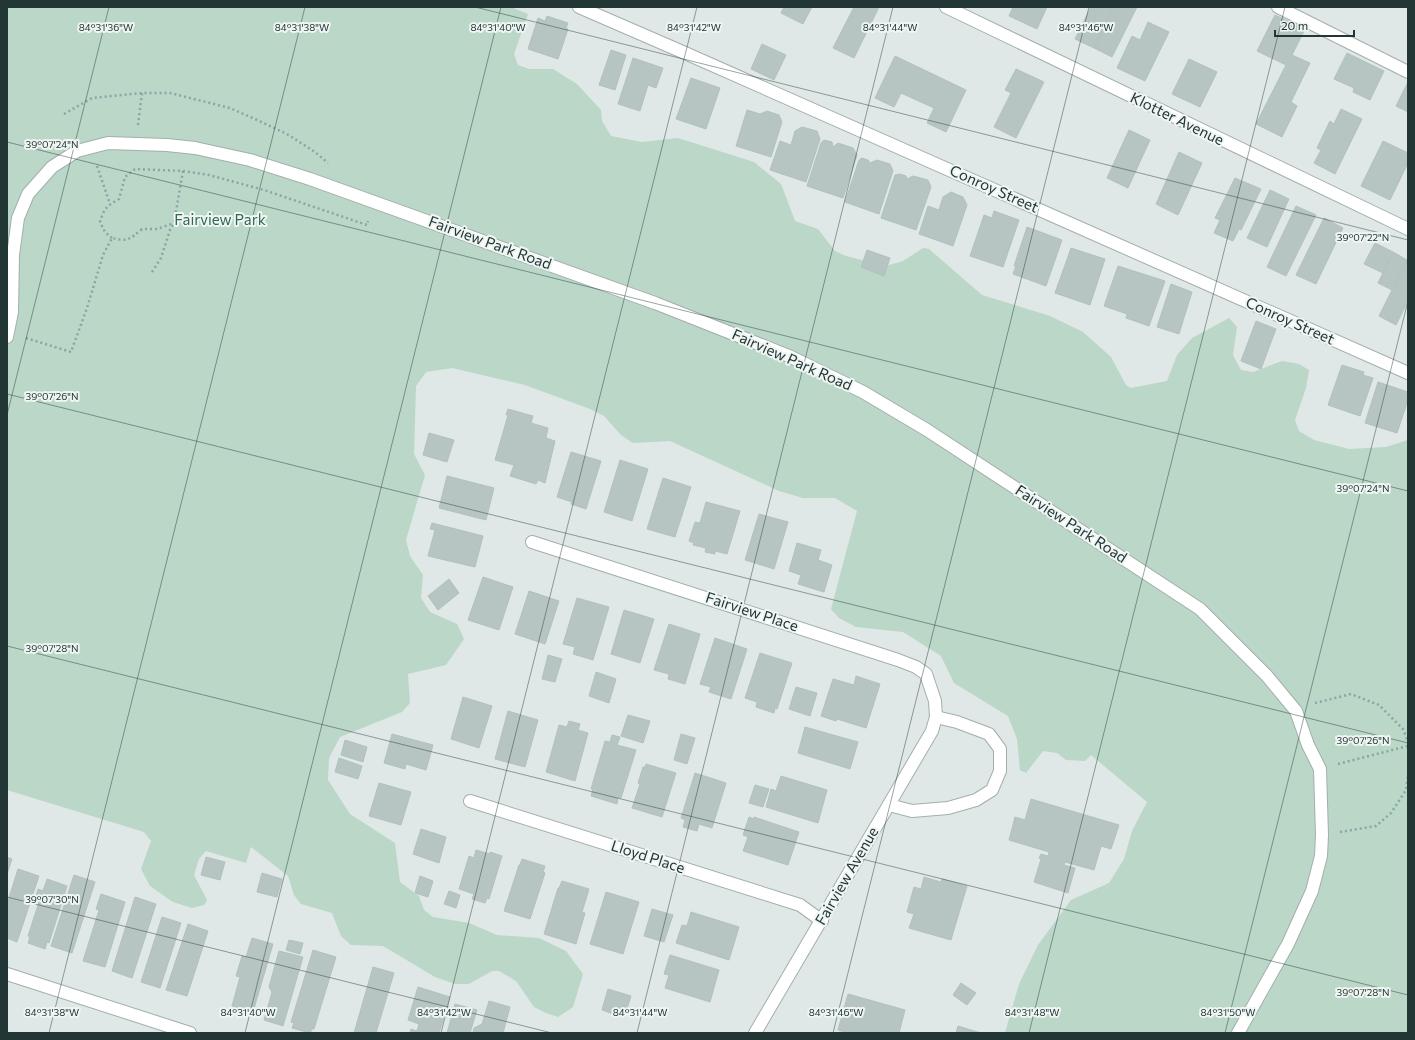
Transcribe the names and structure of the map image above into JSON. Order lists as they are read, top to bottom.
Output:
{
  "streets": {
    "street": [
      "Klotter Avenue",
      "Conroy Street",
      "Fairview Park Road",
      "Fairview Place",
      "Lloyd Place",
      "Fairview Avenue"
    ]
  },
  "crossings": [
    ["Fairview Place", "Fairview Avenue"],
    ["Lloyd Place", "Fairview Avenue"]
  ],
  "parks": ["Fairview Park"],
  "scale_bar": "20 m",
  "coordinates": [
    "84°31'36\"W",
    "84°31'38\"W",
    "84°31'40\"W",
    "84°31'42\"W",
    "84°31'44\"W",
    "84°31'46\"W",
    "39°07'24\"N",
    "39°07'22\"N",
    "39°07'26\"N",
    "39°07'28\"N",
    "39°07'30\"N",
    "84°31'48\"W",
    "84°31'50\"W"
  ]
}
